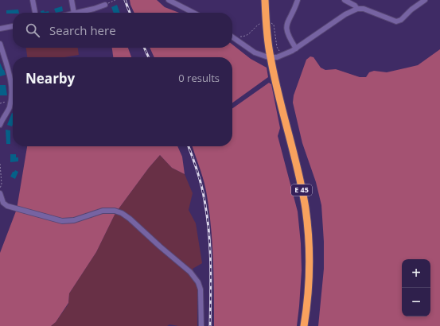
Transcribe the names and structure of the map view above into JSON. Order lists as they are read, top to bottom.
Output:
{
  "streets": {
    "highway": ["E 45"]
  },
  "page": {
    "search": "Search here",
    "heading": ["Nearby", "0 results"],
    "map_buttons": ["+", "−"]
  }
}
